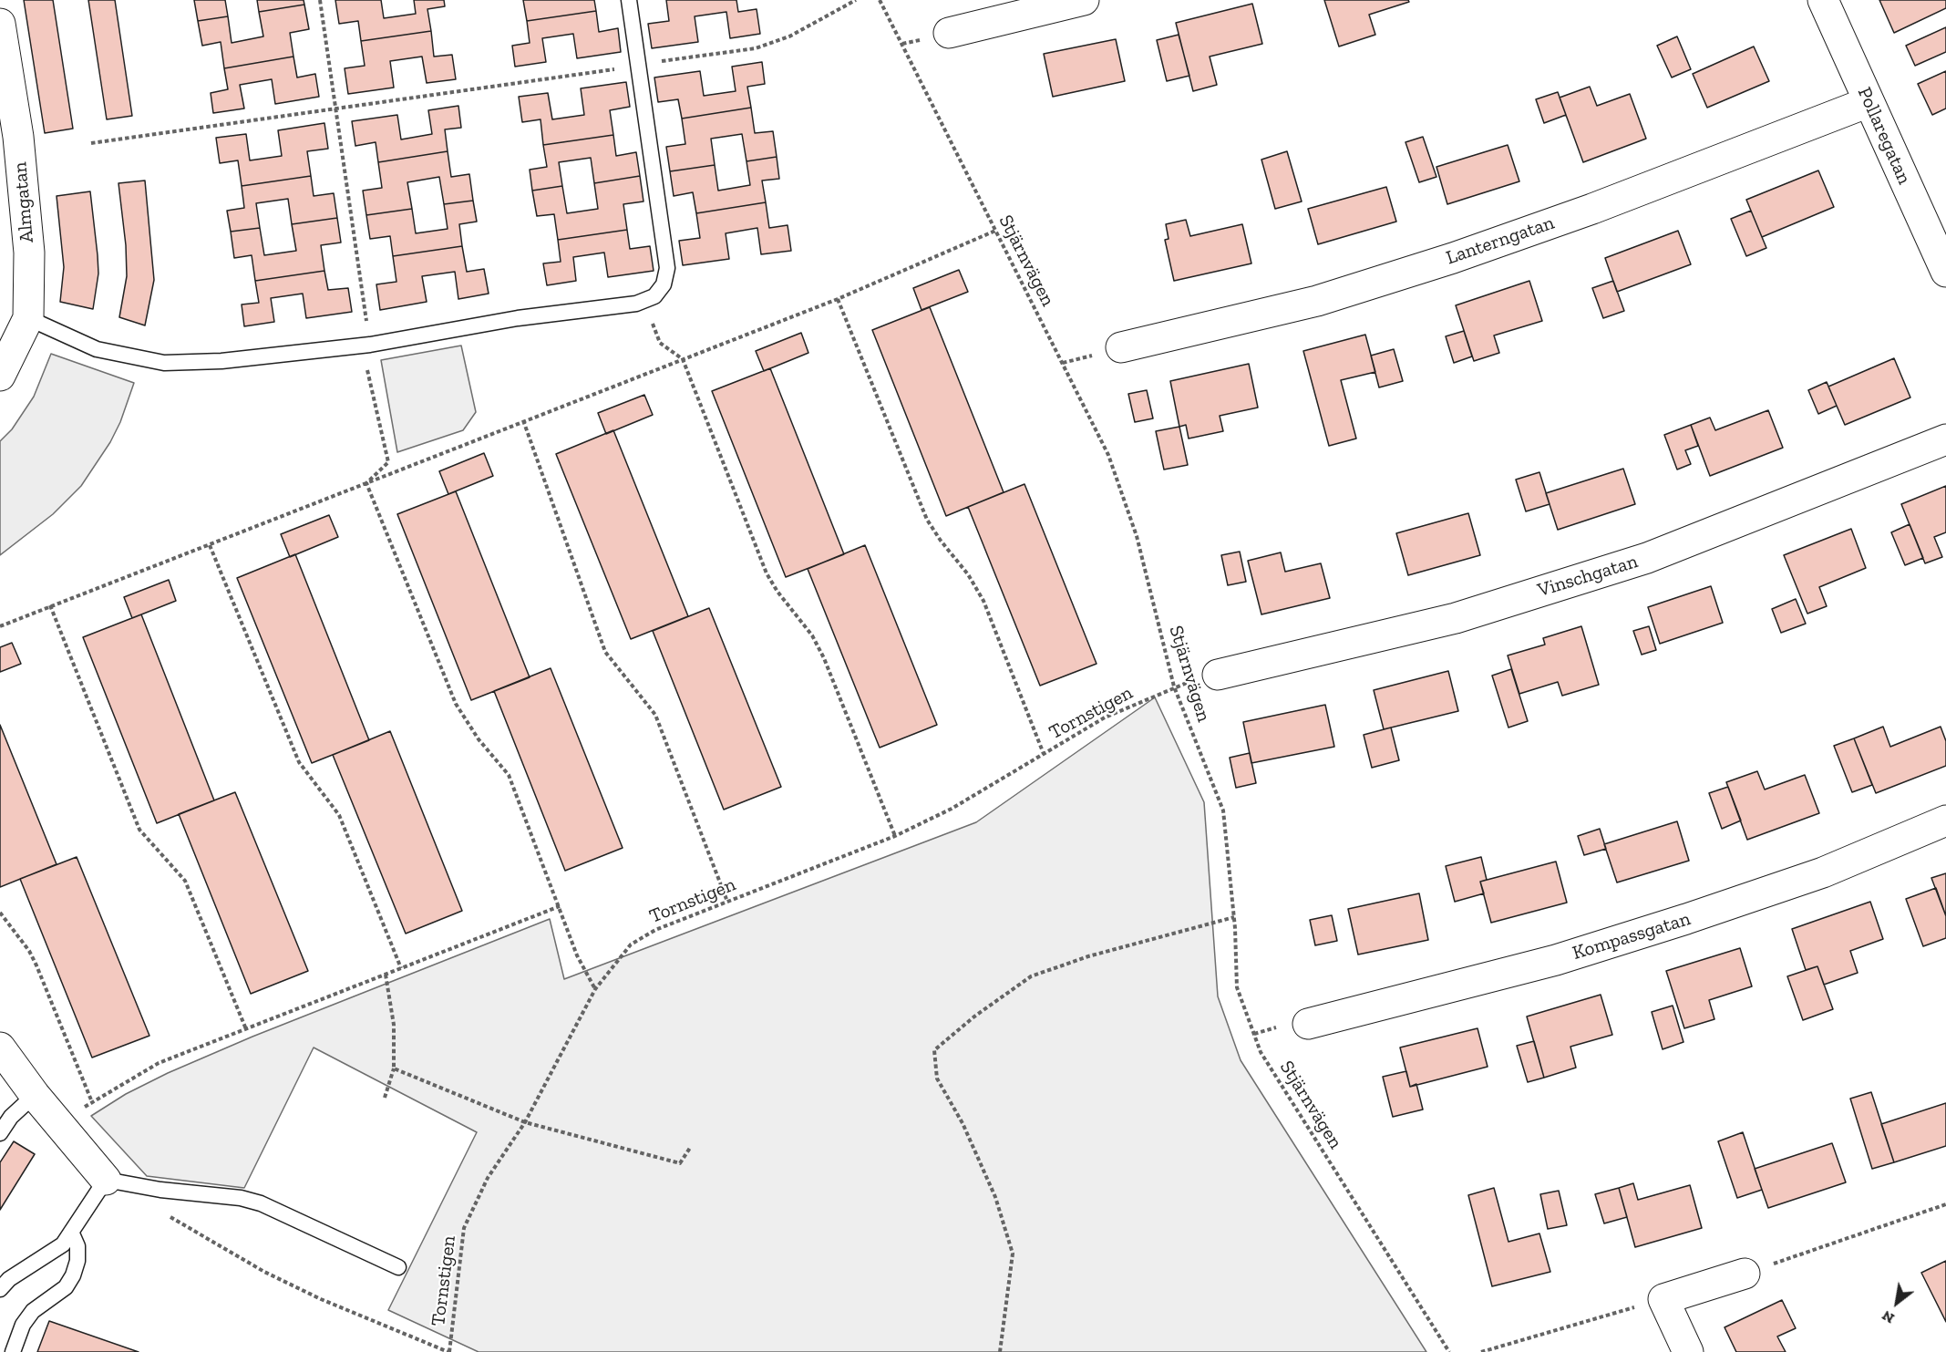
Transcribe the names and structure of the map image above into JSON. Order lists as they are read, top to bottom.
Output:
{
  "streets": {
    "street": [
      "Pollaregatan",
      "Almgatan",
      "Lanterngatan",
      "Vinschgatan",
      "Kompassgatan"
    ],
    "path": ["Stjärnvägen", "Tornstigen"]
  },
  "crossings": [
    ["Pollaregatan", "Lanterngatan"],
    ["Stjärnvägen", "Tornstigen"]
  ],
  "north": "bottom left"
}
